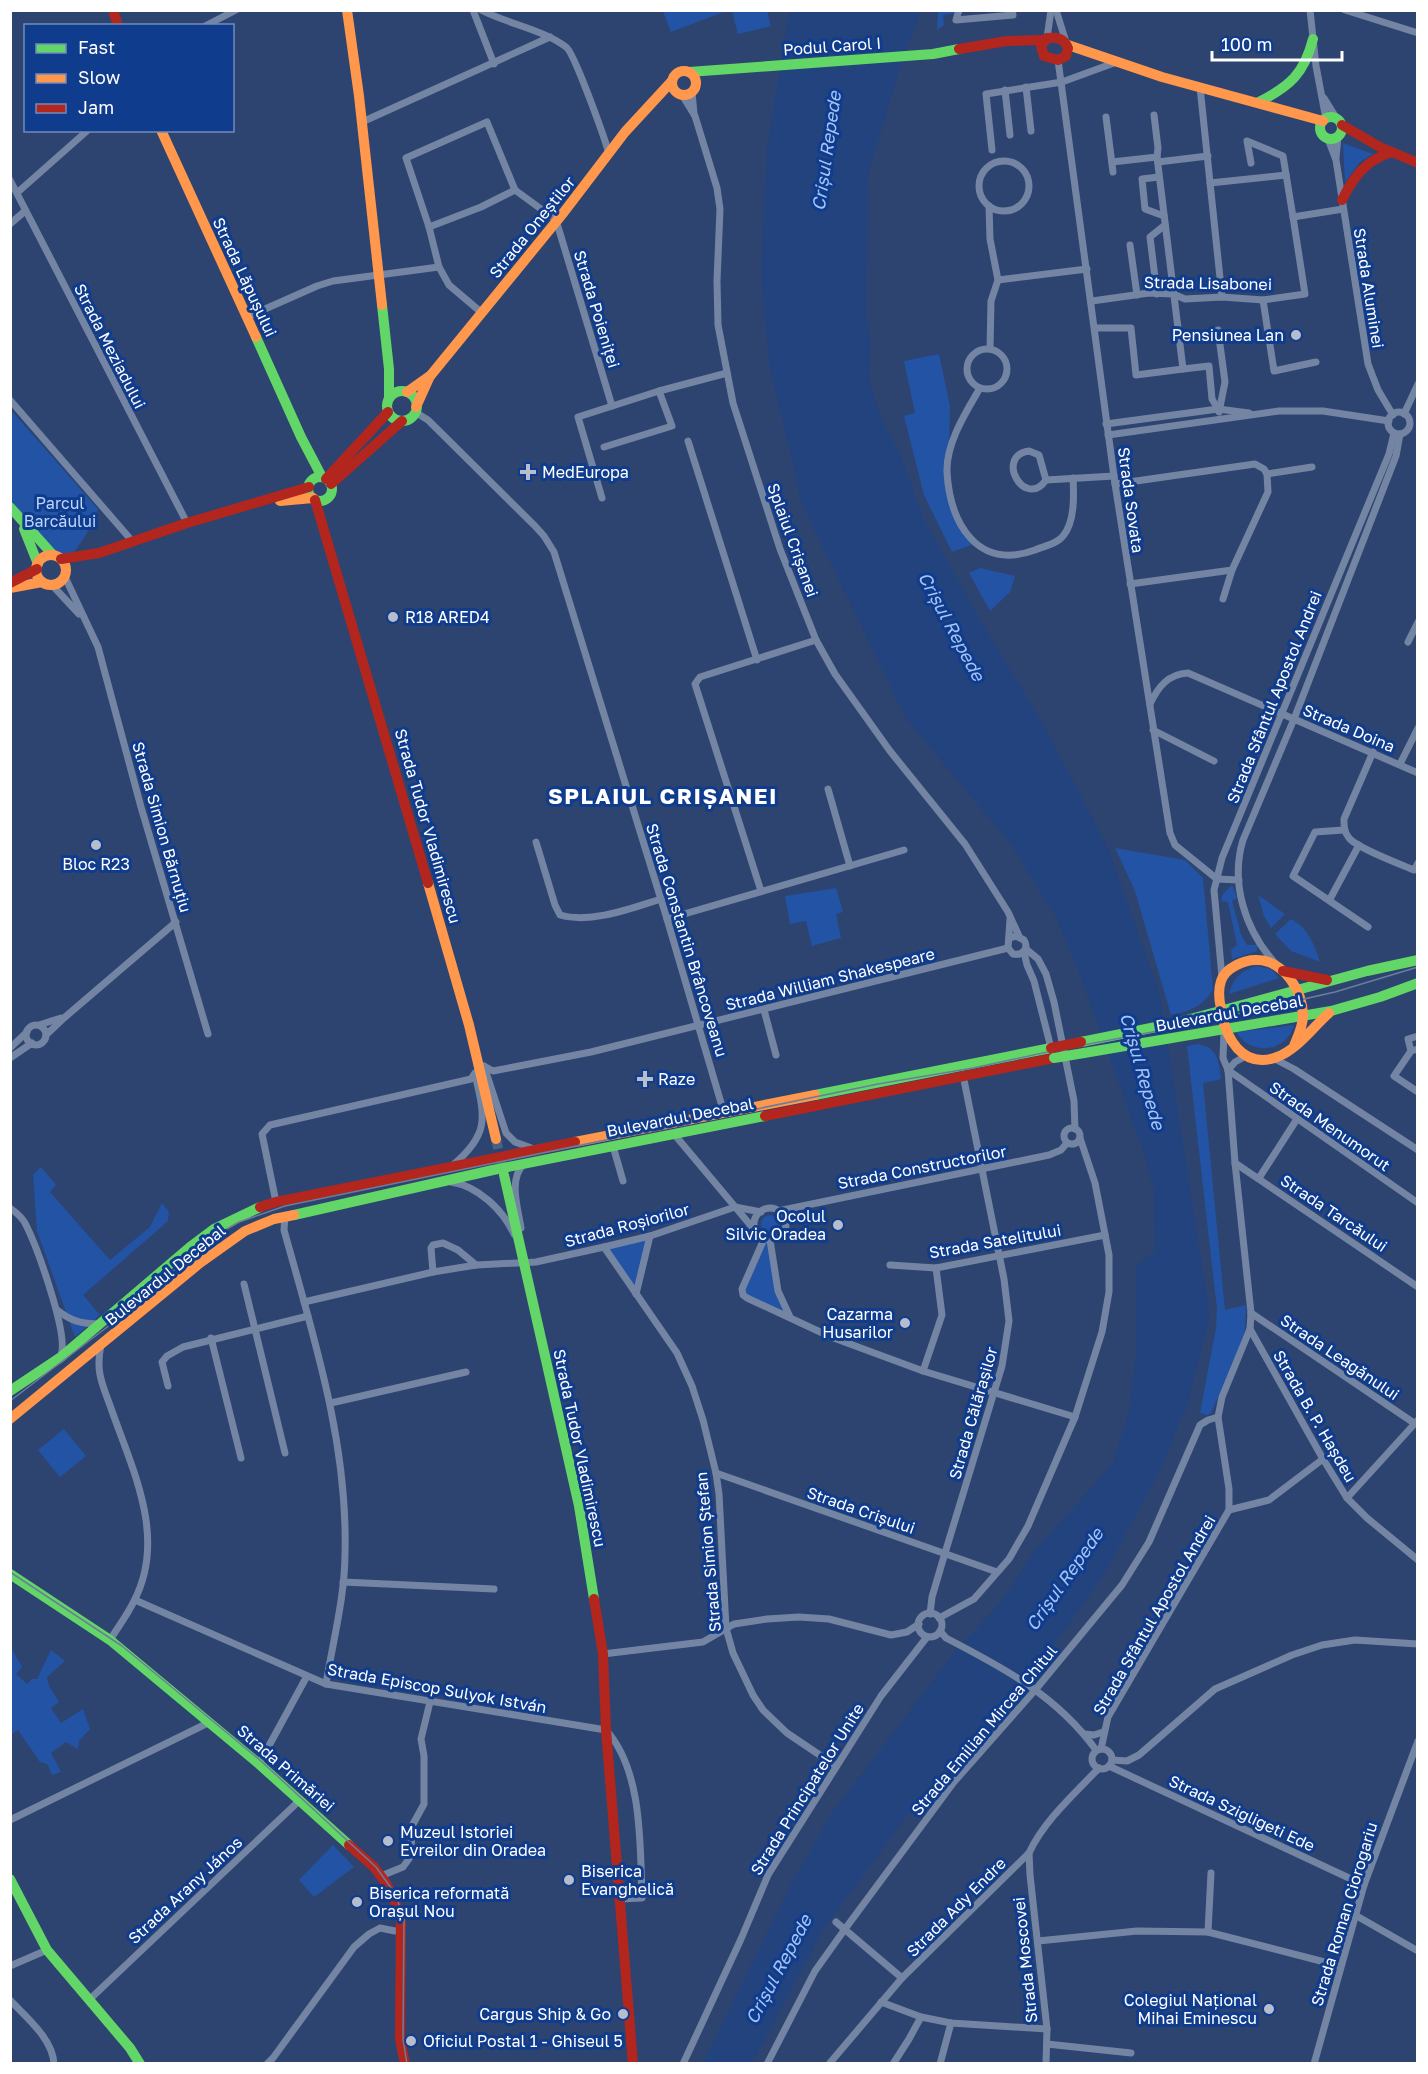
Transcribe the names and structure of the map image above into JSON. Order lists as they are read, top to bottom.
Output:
{
  "streets": {
    "street": [
      "Podul Carol I",
      "Strada Oneștilor",
      "Strada Lăpușului",
      "Strada Lisabonei",
      "Strada Aluminei",
      "Strada Poieniței",
      "Strada Meziadului",
      "Strada Sovata",
      "Splaiul Crișanei",
      "Strada Sfântul Apostol Andrei",
      "Strada Doina",
      "Strada Tudor Vladimirescu",
      "Strada Simion Bărnuțiu",
      "Strada Constantin Brâncoveanu",
      "Strada William Shakespeare",
      "Bulevardul Decebal",
      "Strada Menumorut",
      "Strada Constructorilor",
      "Strada Tarcăului",
      "Strada Roșiorilor",
      "Strada Satelitului",
      "Strada Leagănului",
      "Strada Călărașilor",
      "Strada B. P. Hașdeu",
      "Strada Crișului",
      "Strada Simion Ștefan",
      "Strada Episcop Sulyok István",
      "Strada Emilian Mircea Chitul",
      "Strada Primăriei",
      "Strada Principatelor Unite",
      "Strada Szigligeti Ede",
      "Strada Arany János",
      "Strada Ady Endre",
      "Strada Roman Ciorogariu",
      "Strada Moscovei"
    ]
  },
  "crossings": [
    ["Podul Carol I", "Strada Oneștilor"],
    ["Podul Carol I", "Strada Sovata"],
    ["Strada Oneștilor", "Strada Poieniței"],
    ["Strada Oneștilor", "Splaiul Crișanei"],
    ["Strada Oneștilor", "Strada Constantin Brâncoveanu"],
    ["Strada Lăpușului", "Strada Tudor Vladimirescu"],
    ["Strada Lisabonei", "Strada Sovata"],
    ["Strada Aluminei", "Strada Sfântul Apostol Andrei"],
    ["Strada Sovata", "Strada Sfântul Apostol Andrei"],
    ["Strada Sovata", "Strada Doina"],
    ["Splaiul Crișanei", "Strada William Shakespeare"],
    ["Splaiul Crișanei", "Bulevardul Decebal"],
    ["Strada Sfântul Apostol Andrei", "Strada Doina"],
    ["Strada Sfântul Apostol Andrei", "Bulevardul Decebal"],
    ["Strada Sfântul Apostol Andrei", "Strada Menumorut"],
    ["Strada Sfântul Apostol Andrei", "Strada Tarcăului"],
    ["Strada Sfântul Apostol Andrei", "Strada Leagănului"],
    ["Strada Sfântul Apostol Andrei", "Strada B. P. Hașdeu"],
    ["Strada Sfântul Apostol Andrei", "Strada Emilian Mircea Chitul"],
    ["Strada Sfântul Apostol Andrei", "Strada Szigligeti Ede"],
    ["Strada Sfântul Apostol Andrei", "Strada Ady Endre"],
    ["Strada Tudor Vladimirescu", "Strada Roșiorilor"],
    ["Strada Tudor Vladimirescu", "Strada Episcop Sulyok István"],
    ["Strada Constantin Brâncoveanu", "Strada William Shakespeare"],
    ["Strada Constantin Brâncoveanu", "Bulevardul Decebal"],
    ["Bulevardul Decebal", "Strada Călărașilor"],
    ["Strada Constructorilor", "Strada Călărașilor"],
    ["Strada Roșiorilor", "Strada Simion Ștefan"],
    ["Strada Satelitului", "Strada Călărașilor"],
    ["Strada Călărașilor", "Strada Crișului"],
    ["Strada Călărașilor", "Strada Principatelor Unite"],
    ["Strada Crișului", "Strada Simion Ștefan"],
    ["Strada Simion Ștefan", "Strada Principatelor Unite"],
    ["Strada Primăriei", "Strada Arany János"],
    ["Strada Szigligeti Ede", "Strada Ady Endre"],
    ["Strada Szigligeti Ede", "Strada Roman Ciorogariu"],
    ["Strada Ady Endre", "Strada Moscovei"]
  ],
  "districts": ["SPLAIUL CRIȘANEI"],
  "water": ["Crișul Repede"],
  "parks": ["Parcul Barcăului"],
  "places": {
    "other": [
      "Pensiunea Lan",
      "R18 ARED4",
      "Bloc R23",
      "Ocolul Silvic Oradea",
      "Cazarma Husarilor",
      "Muzeul Istoriei Evreilor din Oradea",
      "Biserica Evanghelică",
      "Biserica reformată Orașul Nou",
      "Colegiul Național Mihai Eminescu",
      "Cargus Ship & Go",
      "Oficiul Postal 1 - Ghiseul 5"
    ],
    "health": ["MedEuropa", "Raze"]
  },
  "legend": ["Fast", "Slow", "Jam"],
  "scale_bar": "100 m"
}
